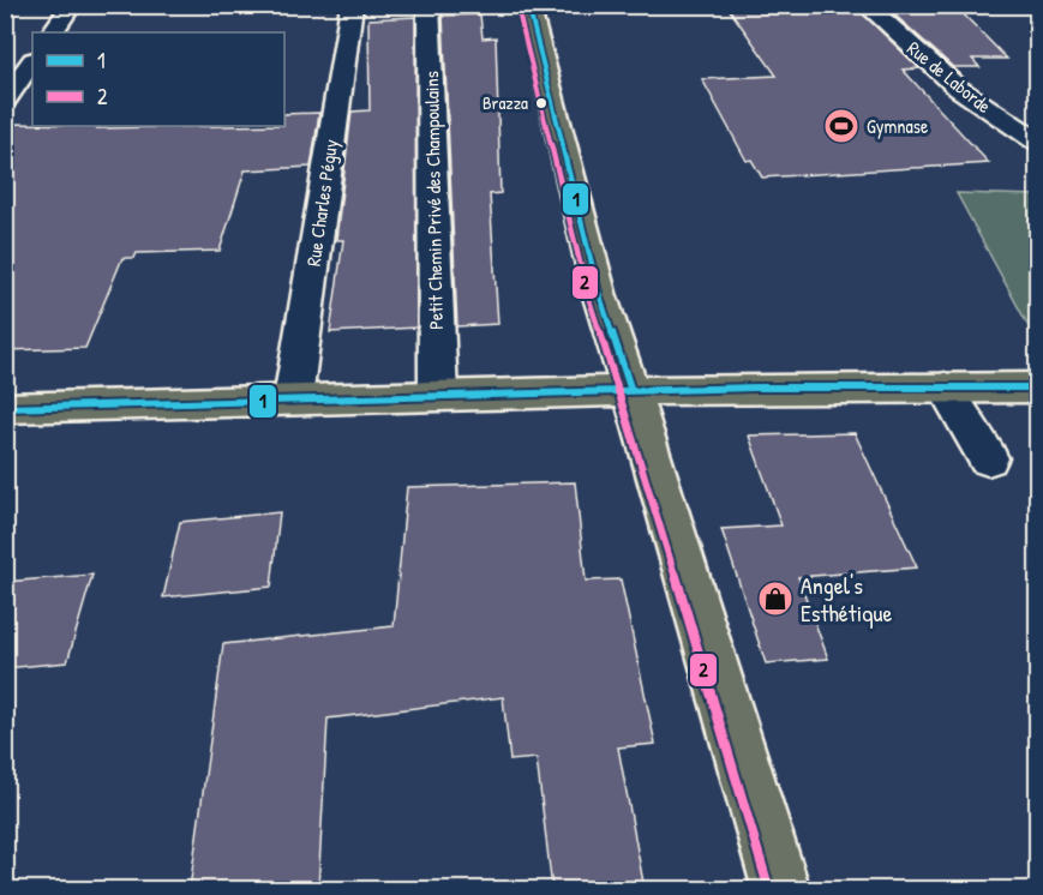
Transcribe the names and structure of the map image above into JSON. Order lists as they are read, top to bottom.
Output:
{
  "streets": {
    "street": ["Rue de Laborde", "Petit Chemin Privé des Champoulains", "Rue Charles Péguy"]
  },
  "places": {
    "other": ["Brazza"],
    "sports": ["Gymnase"],
    "shop": ["Angel's Esthétique"]
  },
  "lines": ["transit line 1", "transit line 2"],
  "legend": ["1", "2"]
}
